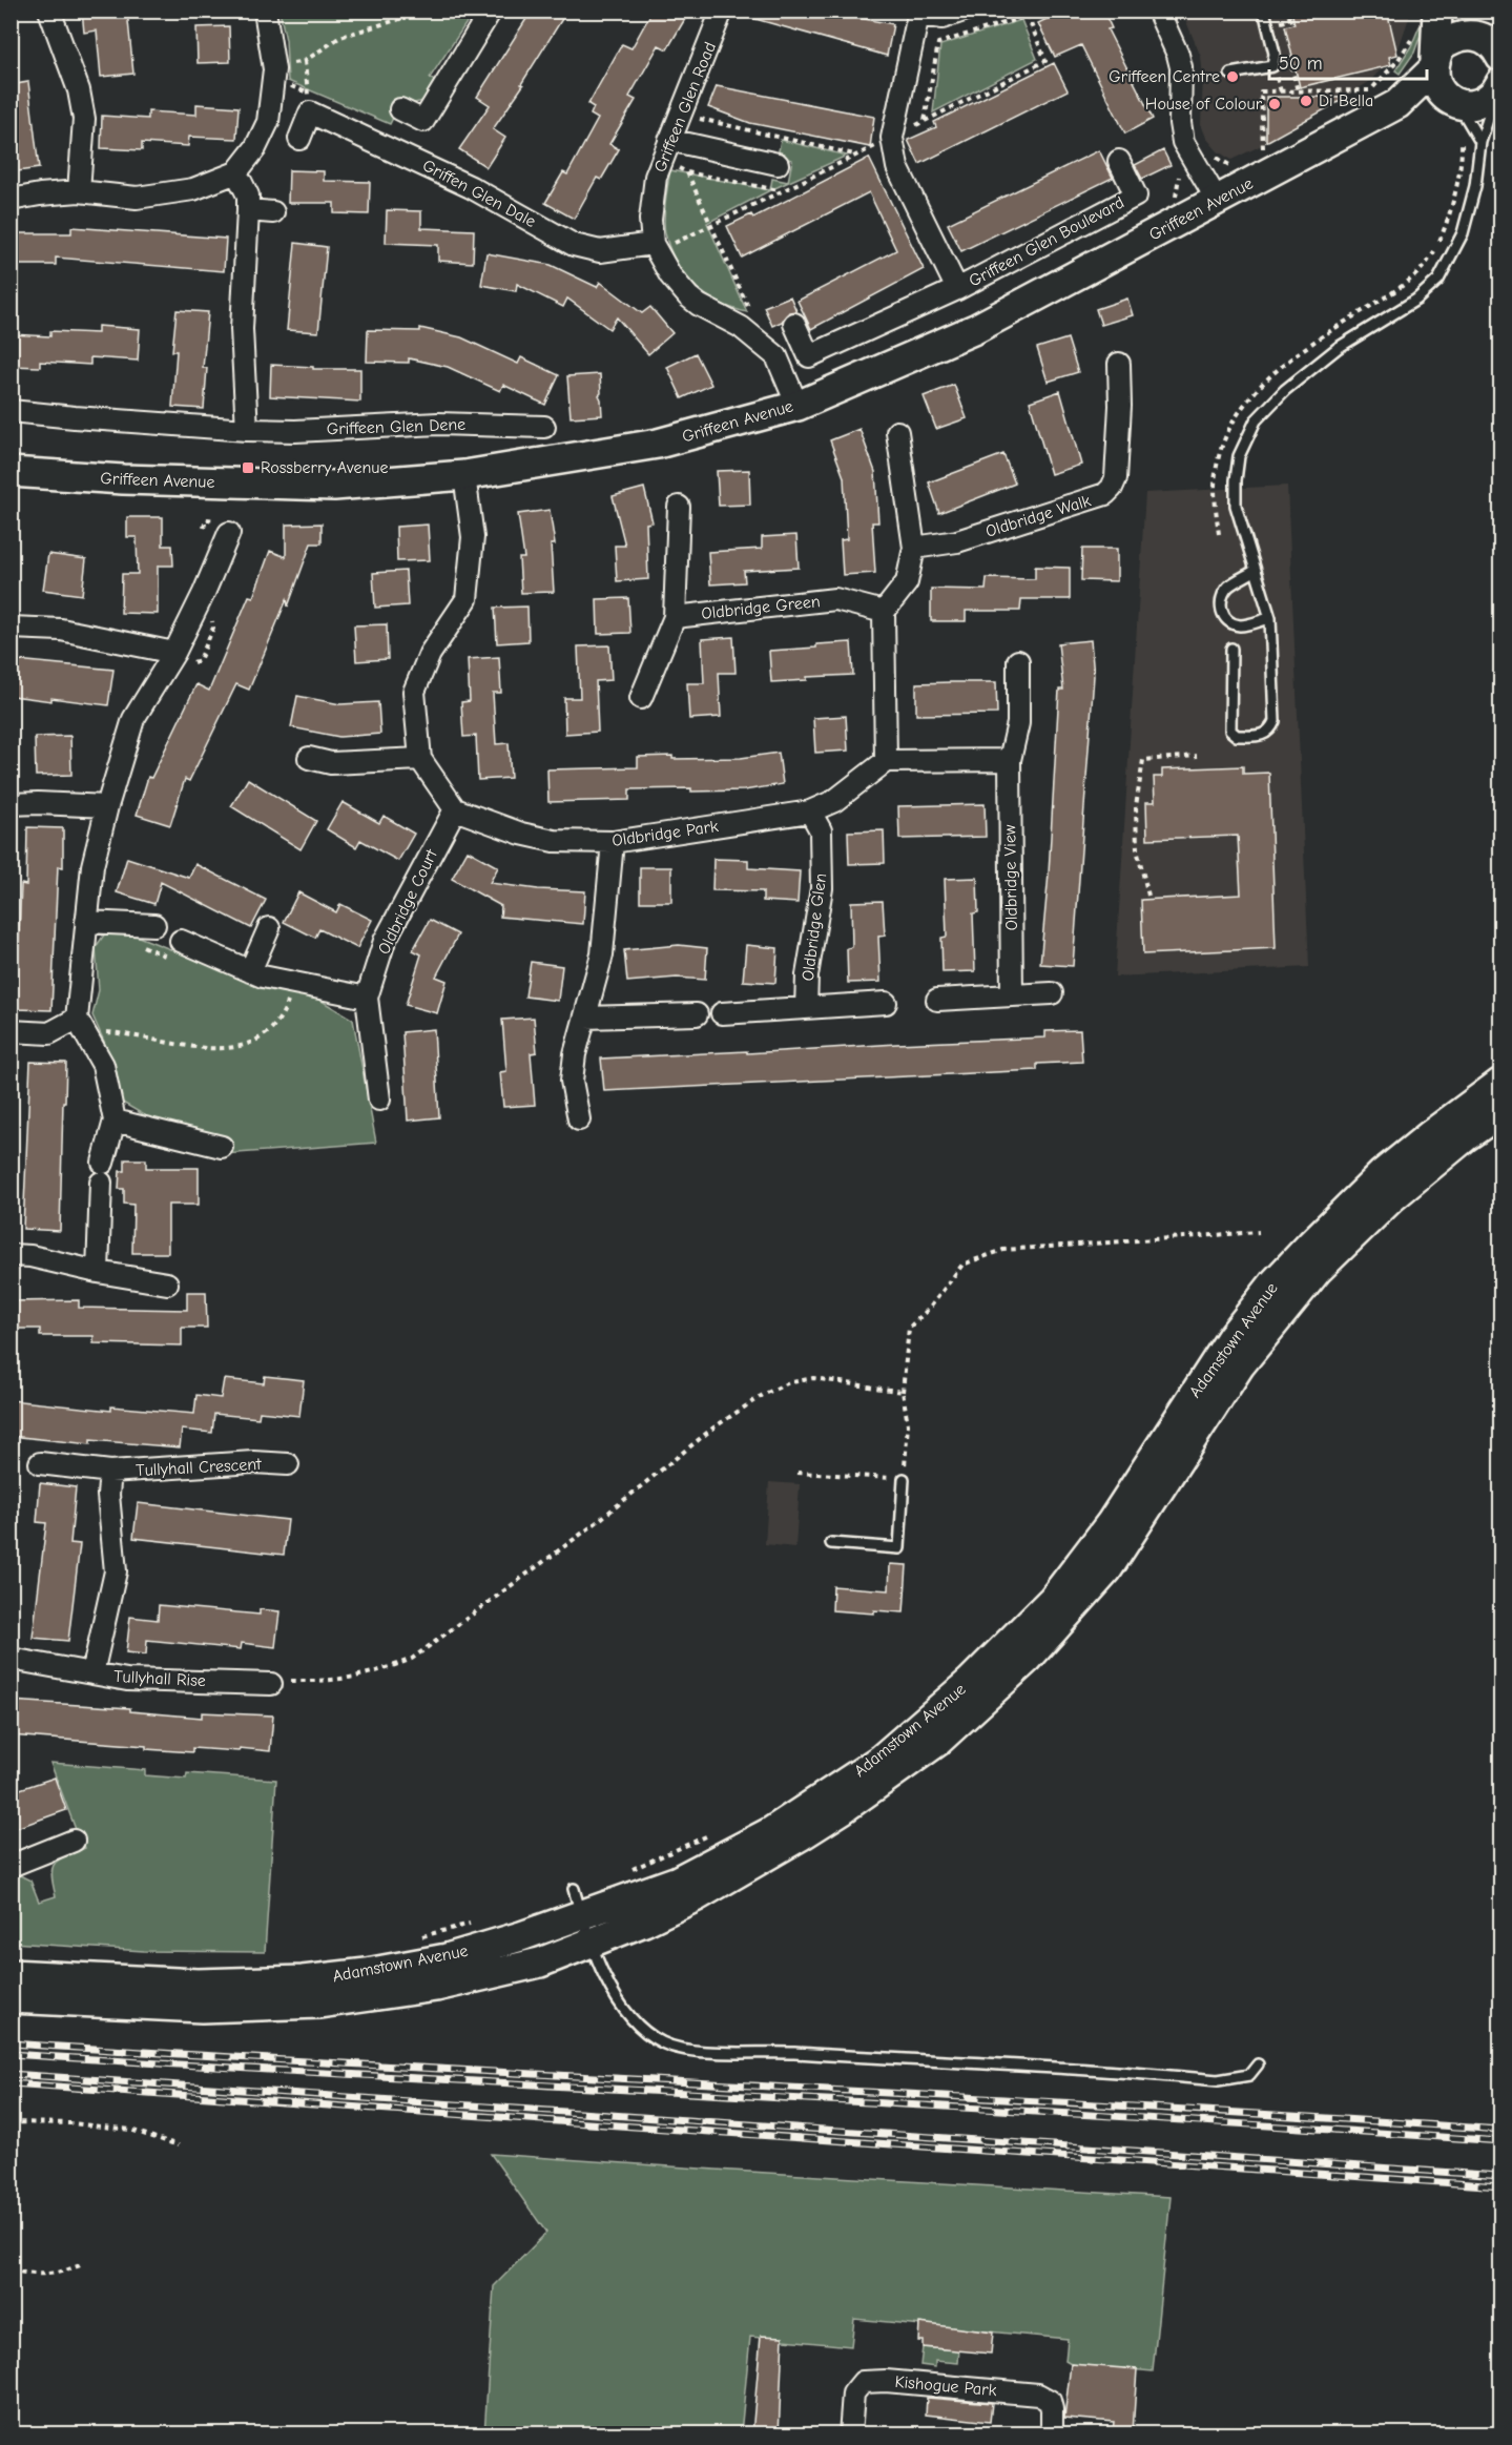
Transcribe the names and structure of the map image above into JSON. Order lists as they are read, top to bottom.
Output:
{
  "streets": {
    "street": [
      "Griffeen Glen Road",
      "Griffen Glen Dale",
      "Griffeen Avenue",
      "Griffeen Glen Boulevard",
      "Griffeen Glen Dene",
      "Oldbridge Walk",
      "Oldbridge Green",
      "Oldbridge Park",
      "Oldbridge View",
      "Oldbridge Court",
      "Oldbridge Glen",
      "Adamstown Avenue",
      "Tullyhall Crescent",
      "Tullyhall Rise",
      "Kishogue Park"
    ]
  },
  "crossings": [
    ["Griffeen Glen Road", "Griffen Glen Dale"],
    ["Oldbridge Park", "Oldbridge Court"],
    ["Oldbridge Park", "Oldbridge Glen"],
    ["Tullyhall Crescent", "Tullyhall Rise"]
  ],
  "places": {
    "other": ["Griffeen Centre", "Di Bella", "House of Colour"],
    "transit": ["Rossberry Avenue"]
  },
  "scale_bar": "50 m"
}
